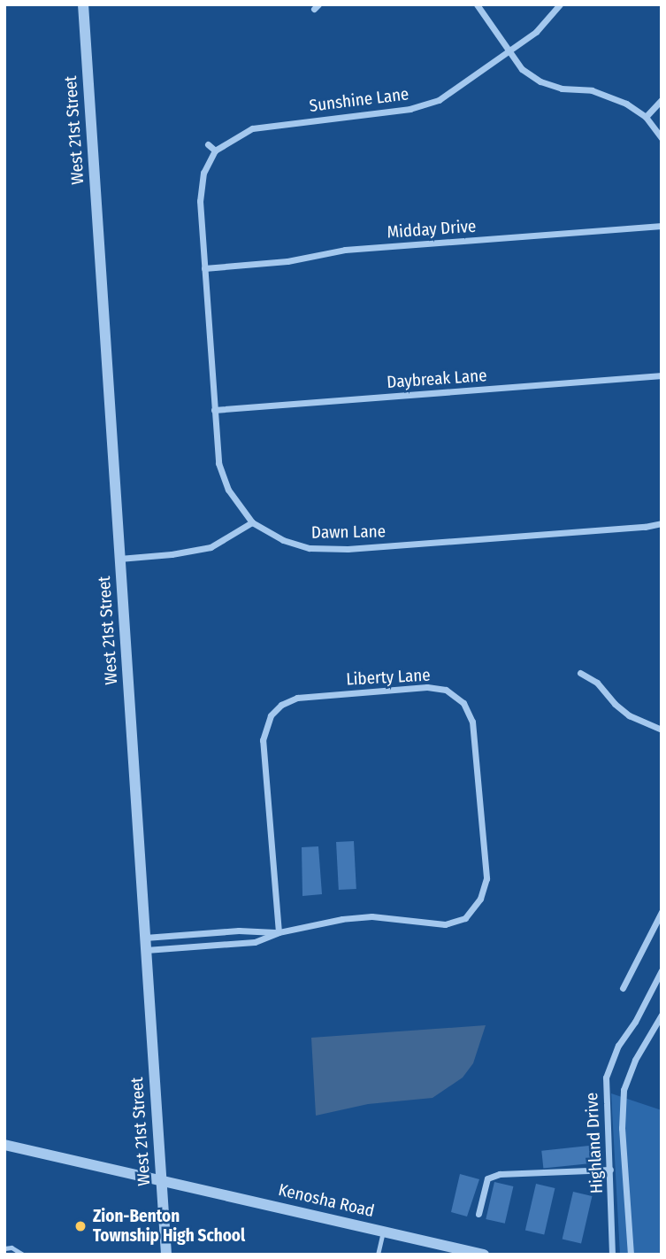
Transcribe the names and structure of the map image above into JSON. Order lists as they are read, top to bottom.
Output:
{
  "streets": {
    "street": [
      "Sunshine Lane",
      "West 21st Street",
      "Midday Drive",
      "Daybreak Lane",
      "Dawn Lane",
      "Liberty Lane",
      "Highland Drive",
      "Kenosha Road"
    ]
  },
  "crossings": [
    ["Sunshine Lane", "Dawn Lane"],
    ["West 21st Street", "Liberty Lane"],
    ["West 21st Street", "Kenosha Road"],
    ["Midday Drive", "Dawn Lane"],
    ["Daybreak Lane", "Dawn Lane"]
  ],
  "places": ["Zion-Benton Township High School"]
}
